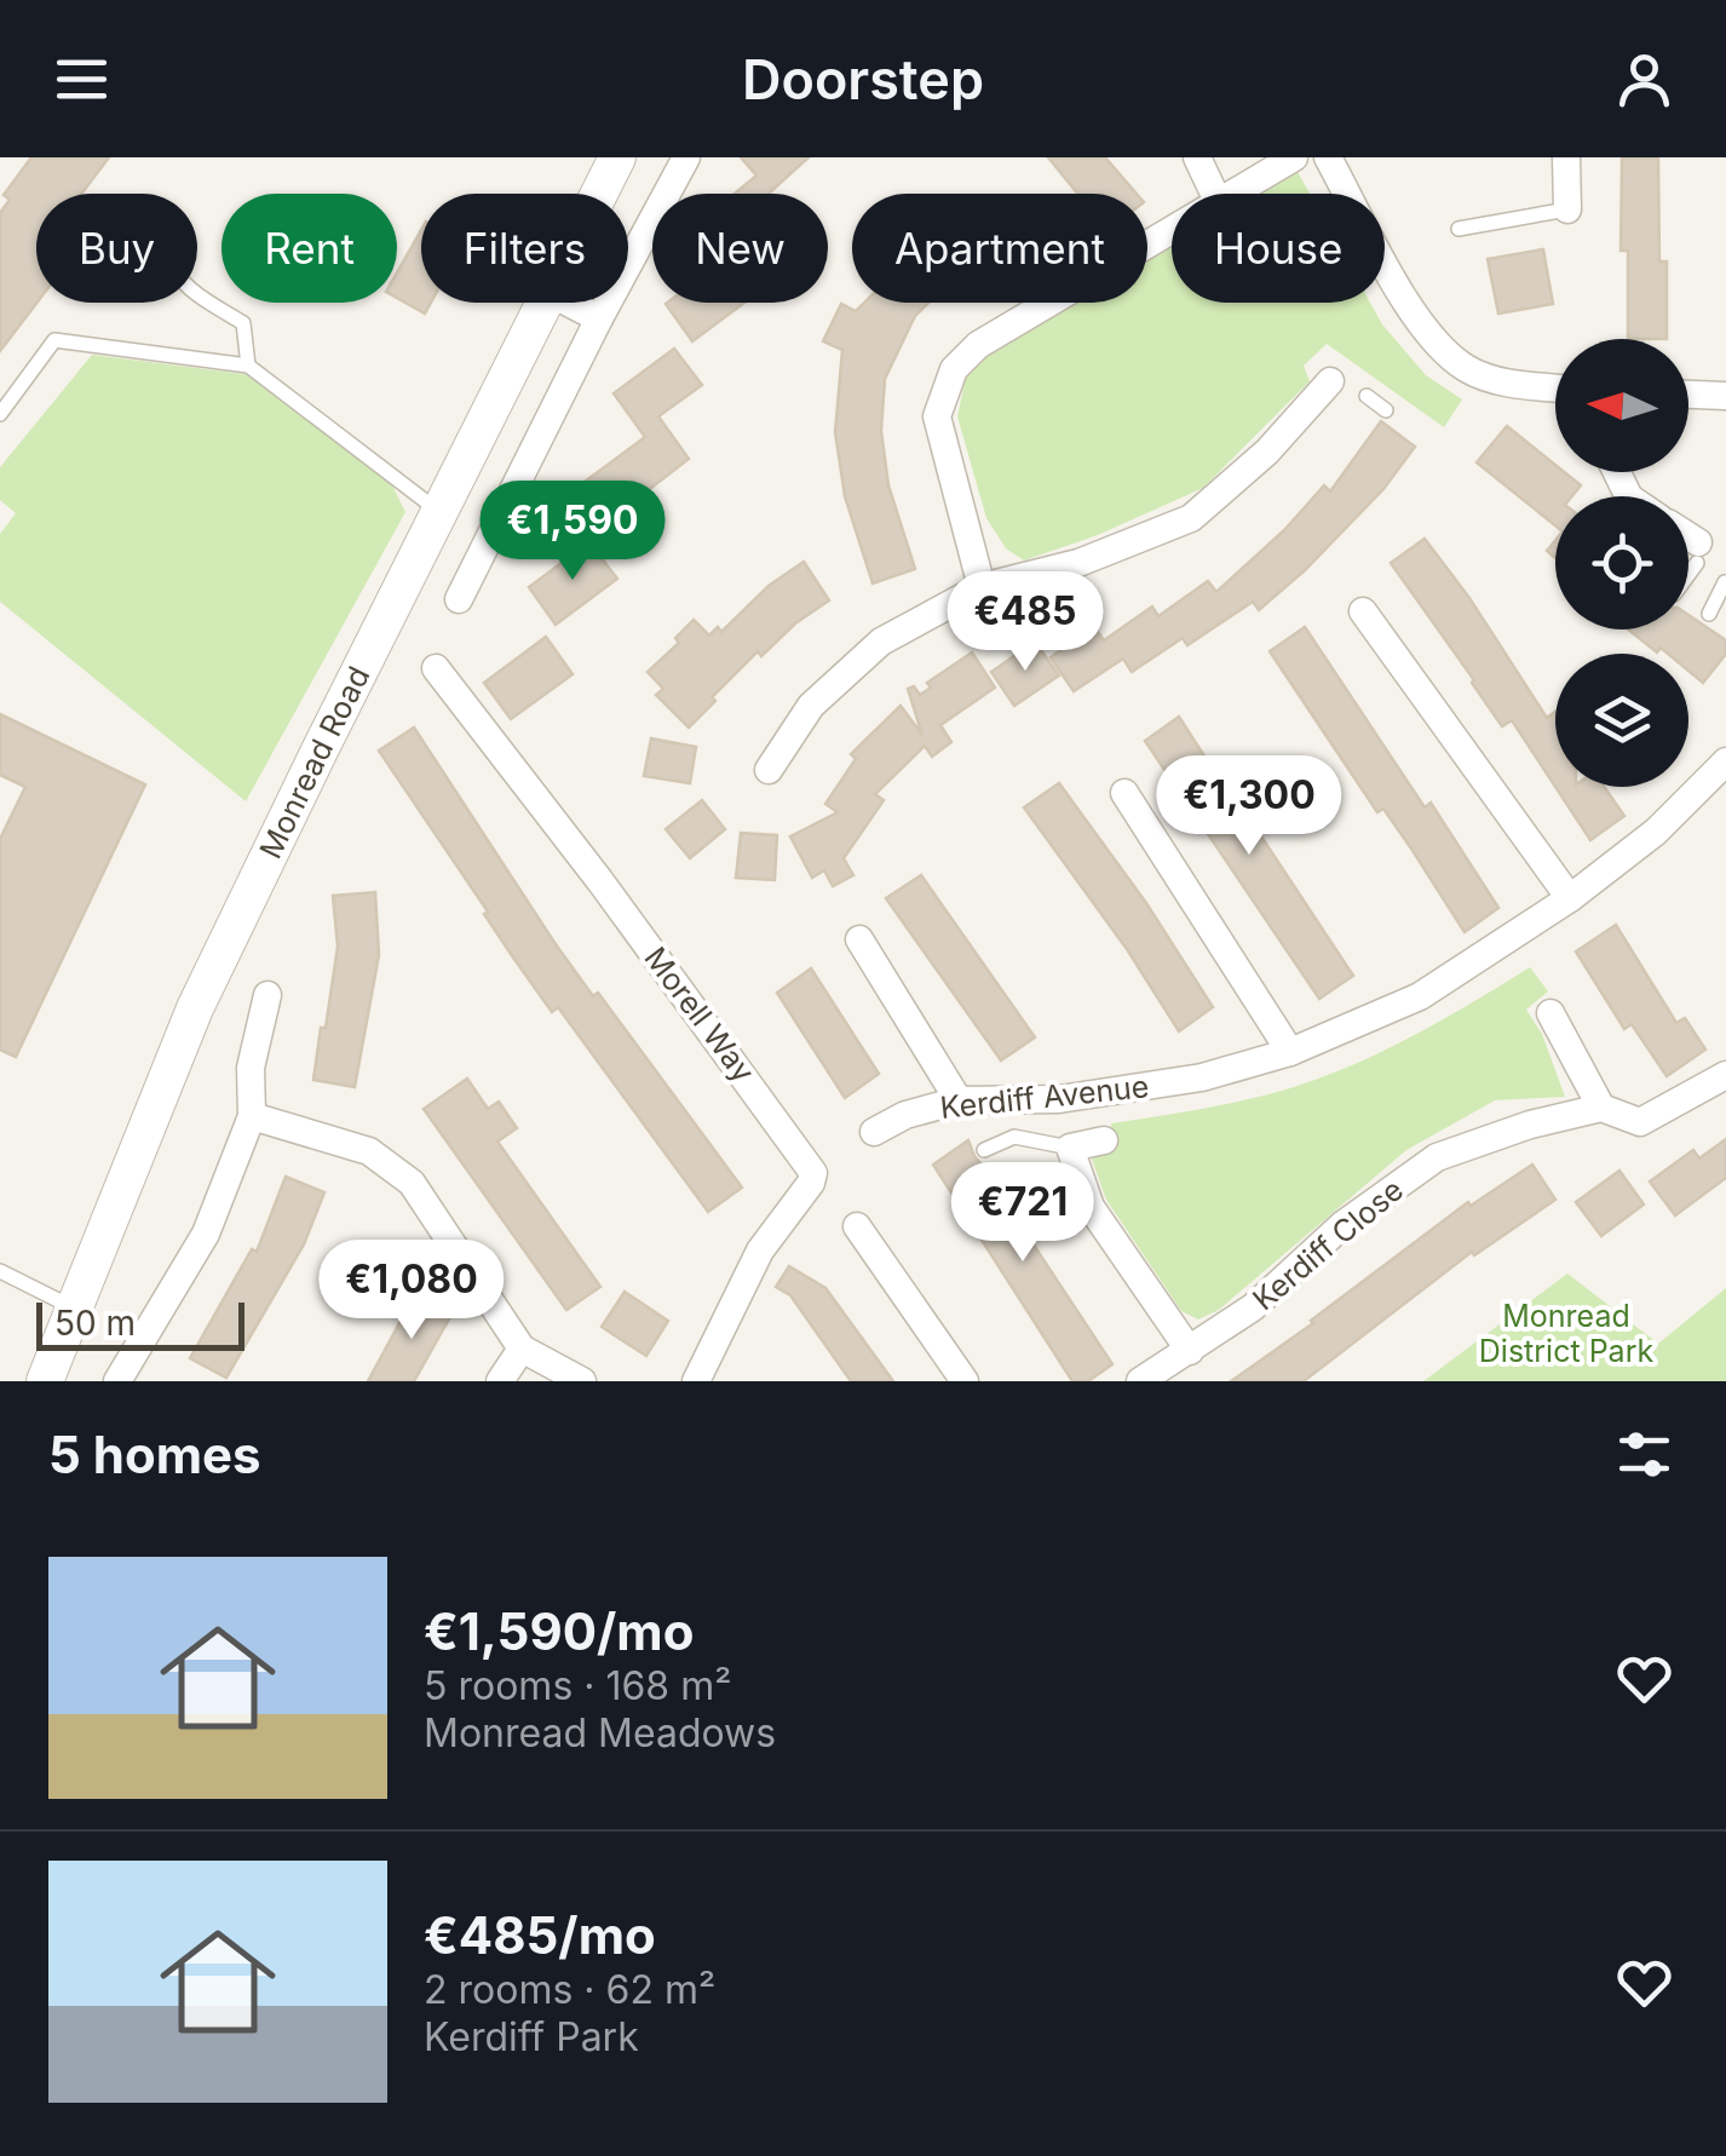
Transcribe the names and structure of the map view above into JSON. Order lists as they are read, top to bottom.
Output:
{
  "streets": {
    "street": [
      "Monread Road",
      "Morell Way",
      "Kerdiff Avenue",
      "Kerdiff Close"
    ]
  },
  "parks": ["Monread District Park"],
  "scale_bar": "50 m",
  "north": "left",
  "page": {
    "header": "Doorstep",
    "chip": [
      "Buy",
      "Rent",
      "Filters",
      "New",
      "Apartment",
      "House"
    ],
    "price": [
      "€1,590",
      "€485",
      "€1,300",
      "€721",
      "€1,080"
    ],
    "scale": "50 m",
    "heading": "5 homes",
    "list": [
      {
        "name": "€1,590/mo",
        "note": "5 rooms · 168 m² · Monread Meadows"
      },
      {
        "name": "€485/mo",
        "note": "2 rooms · 62 m² · Kerdiff Park"
      }
    ]
  }
}
